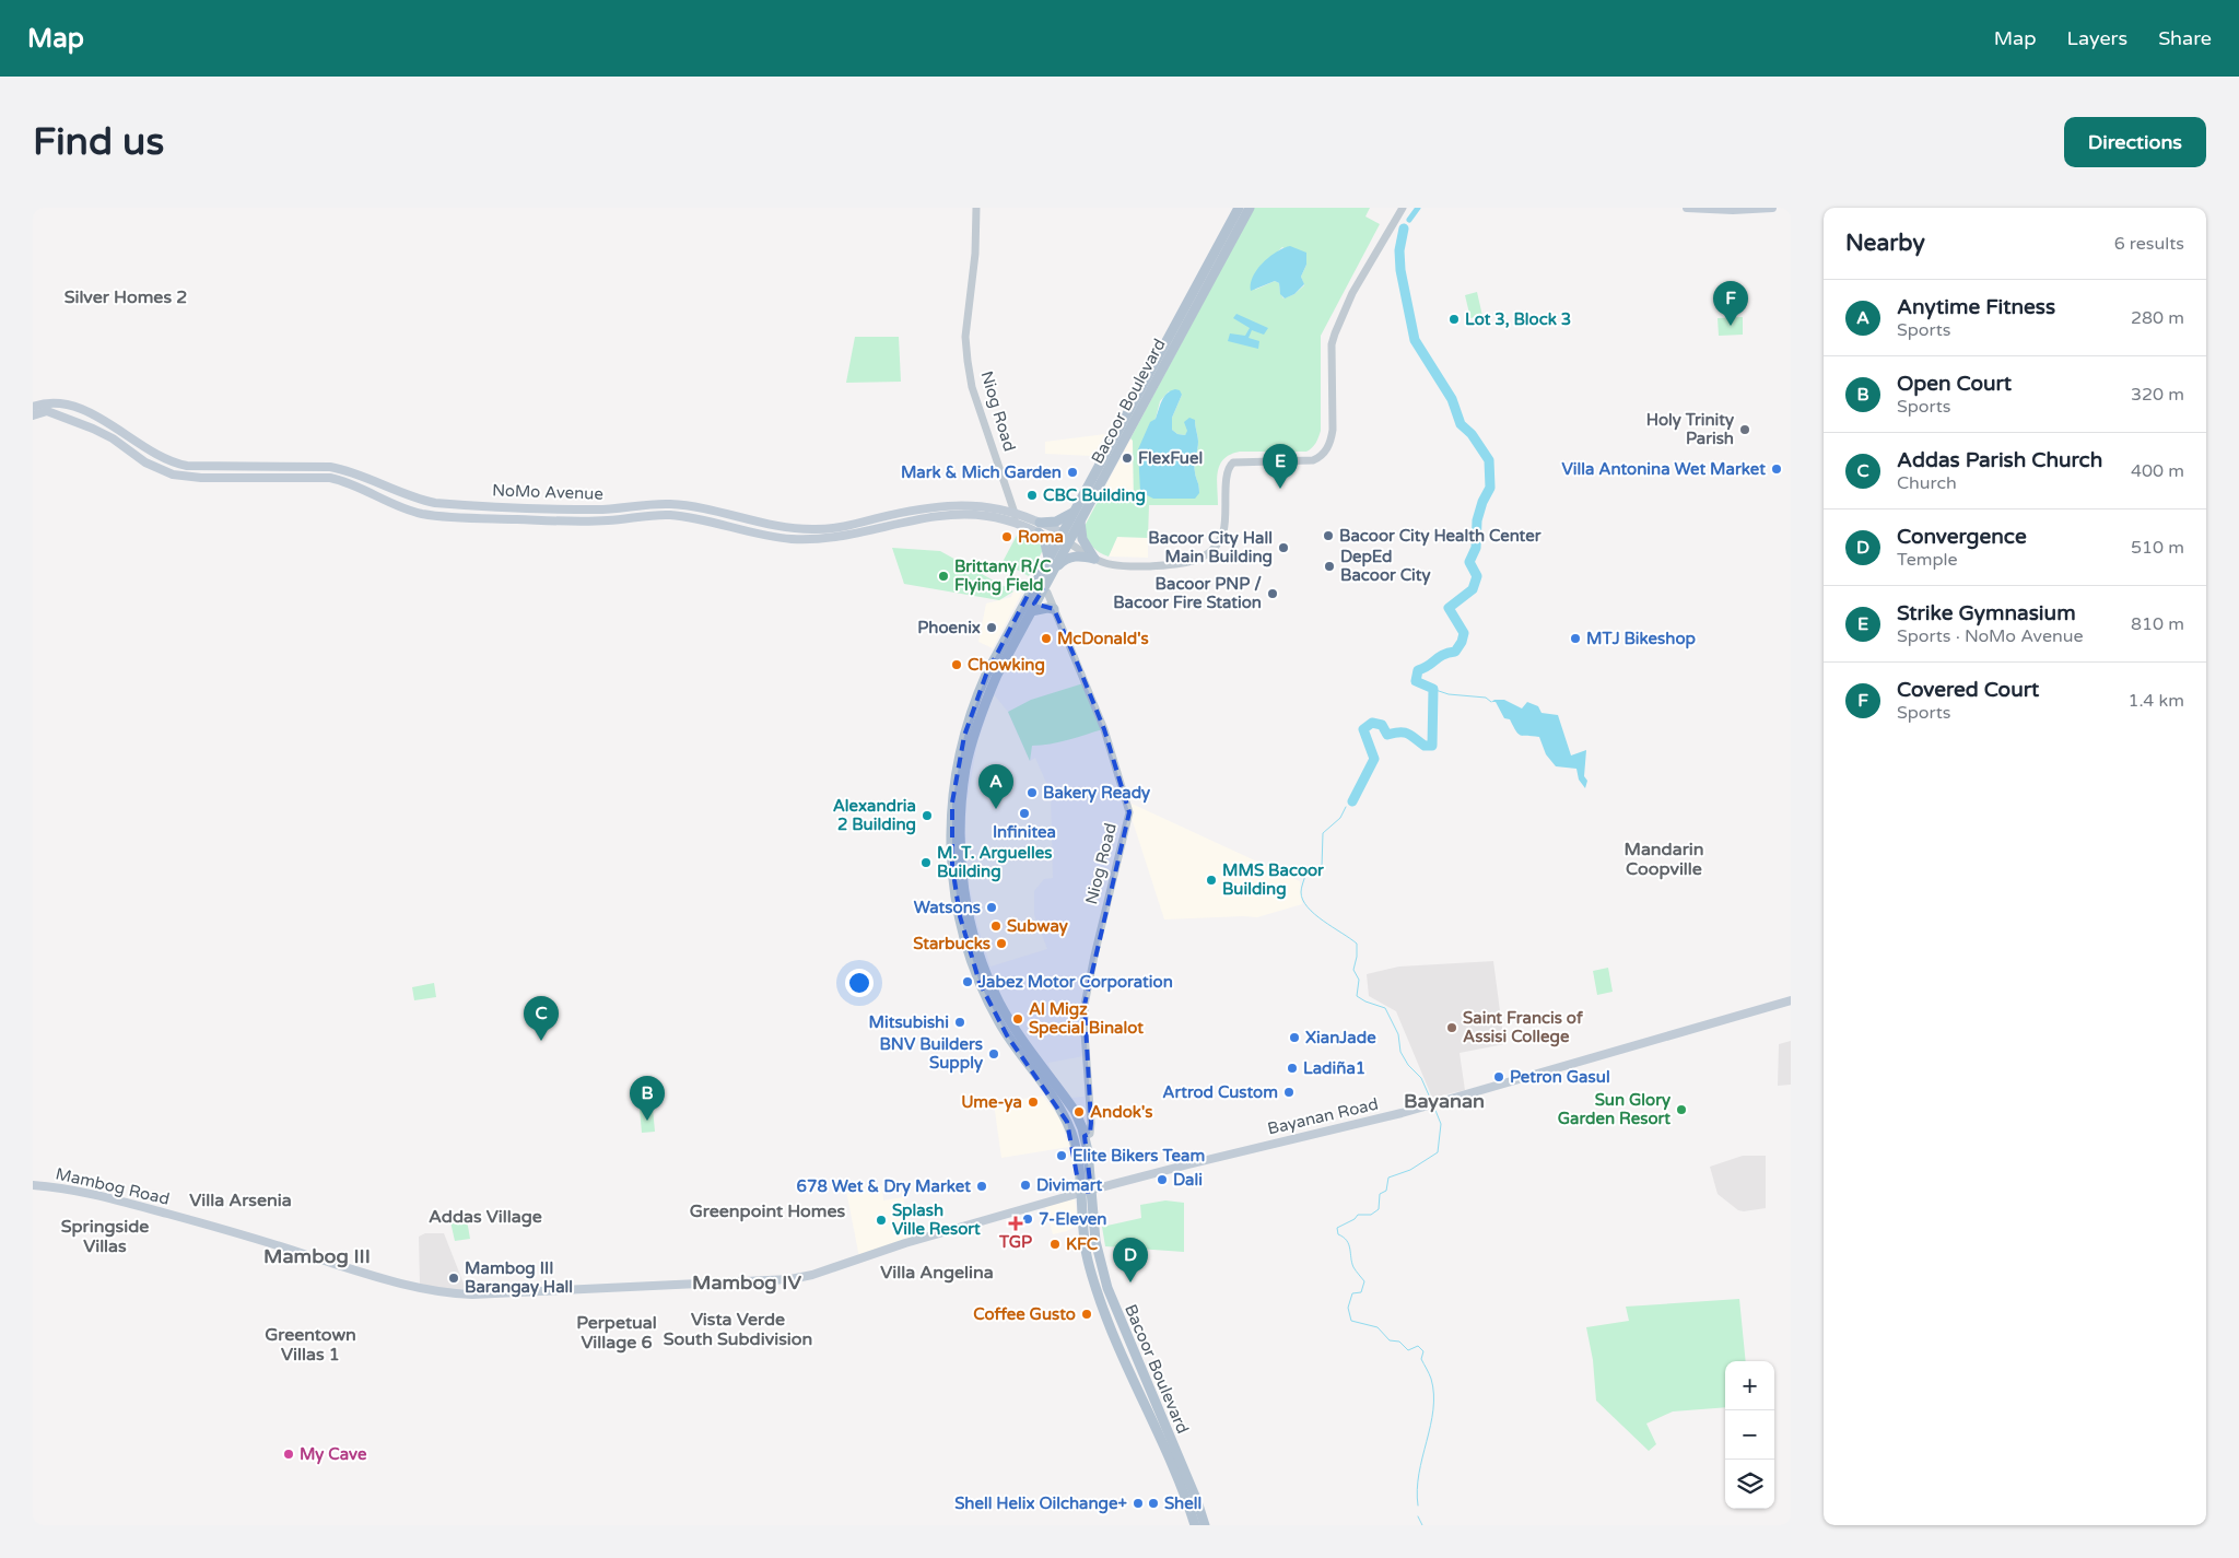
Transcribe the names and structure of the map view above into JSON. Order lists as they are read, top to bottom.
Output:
{
  "streets": {
    "main road": [
      "Bacoor Boulevard",
      "NoMo Avenue",
      "Bayanan Road",
      "Mambog Road"
    ],
    "street": ["Niog Road"]
  },
  "crossings": [
    ["Bacoor Boulevard", "Niog Road"],
    ["Bacoor Boulevard", "NoMo Avenue"],
    ["Bacoor Boulevard", "Bayanan Road"],
    ["Bacoor Boulevard", "Mambog Road"],
    ["Niog Road", "NoMo Avenue"],
    ["Bayanan Road", "Mambog Road"]
  ],
  "districts": [
    "Silver Homes 2",
    "Mandarin Coopville",
    "Bayanan",
    "Villa Arsenia",
    "Greenpoint Homes",
    "Addas Village",
    "Springside Villas",
    "Mambog III",
    "Villa Angelina",
    "Mambog IV",
    "Vista Verde South Subdivision",
    "Perpetual Village 6",
    "Greentown Villas 1"
  ],
  "places": {
    "other": [
      "Lot 3, Block 3",
      "Holy Trinity Parish",
      "FlexFuel",
      "Villa Antonina Wet Market",
      "Mark & Mich Garden",
      "CBC Building",
      "Bacoor City Health Center",
      "Roma",
      "Bacoor City Hall Main Building",
      "DepEd Bacoor City",
      "Brittany R/C Flying Field",
      "Bacoor PNP / Bacoor Fire Station",
      "Phoenix",
      "McDonald's",
      "MTJ Bikeshop",
      "Chowking",
      "Bakery Ready",
      "Infinitea",
      "Alexandria 2 Building",
      "M. T. Arguelles Building",
      "MMS Bacoor Building",
      "Watsons",
      "Subway",
      "Starbucks",
      "Jabez Motor Corporation",
      "Al Migz Special Binalot",
      "Mitsubishi",
      "Saint Francis of Assisi College",
      "XianJade",
      "BNV Builders Supply",
      "Ladiña1",
      "Petron Gasul",
      "Artrod Custom",
      "Ume-ya",
      "Sun Glory Garden Resort",
      "Andok's",
      "Elite Bikers Team",
      "Dali",
      "Divimart",
      "678 Wet & Dry Market",
      "7-Eleven",
      "Splash Ville Resort",
      "KFC",
      "Mambog III Barangay Hall",
      "Coffee Gusto",
      "My Cave",
      "Shell Helix Oilchange+",
      "Shell"
    ],
    "health": ["TGP"]
  },
  "page": {
    "header": "Map",
    "nav": ["Map", "Layers", "Share"],
    "buttons": "Directions",
    "title": "Find us",
    "heading": ["Nearby", "6 results"],
    "list": [
      {
        "mark": "A",
        "name": "Anytime Fitness",
        "note": "Sports",
        "value": "280 m"
      },
      {
        "mark": "B",
        "name": "Open Court",
        "note": "Sports",
        "value": "320 m"
      },
      {
        "mark": "C",
        "name": "Addas Parish Church",
        "note": "Church",
        "value": "400 m"
      },
      {
        "mark": "D",
        "name": "Convergence",
        "note": "Temple",
        "value": "510 m"
      },
      {
        "mark": "E",
        "name": "Strike Gymnasium",
        "note": "Sports · NoMo Avenue",
        "value": "810 m"
      },
      {
        "mark": "F",
        "name": "Covered Court",
        "note": "Sports",
        "value": "1.4 km"
      }
    ],
    "pins": [
      "F",
      "E",
      "A",
      "C",
      "B",
      "D"
    ],
    "map_buttons": ["+", "−"]
  }
}
